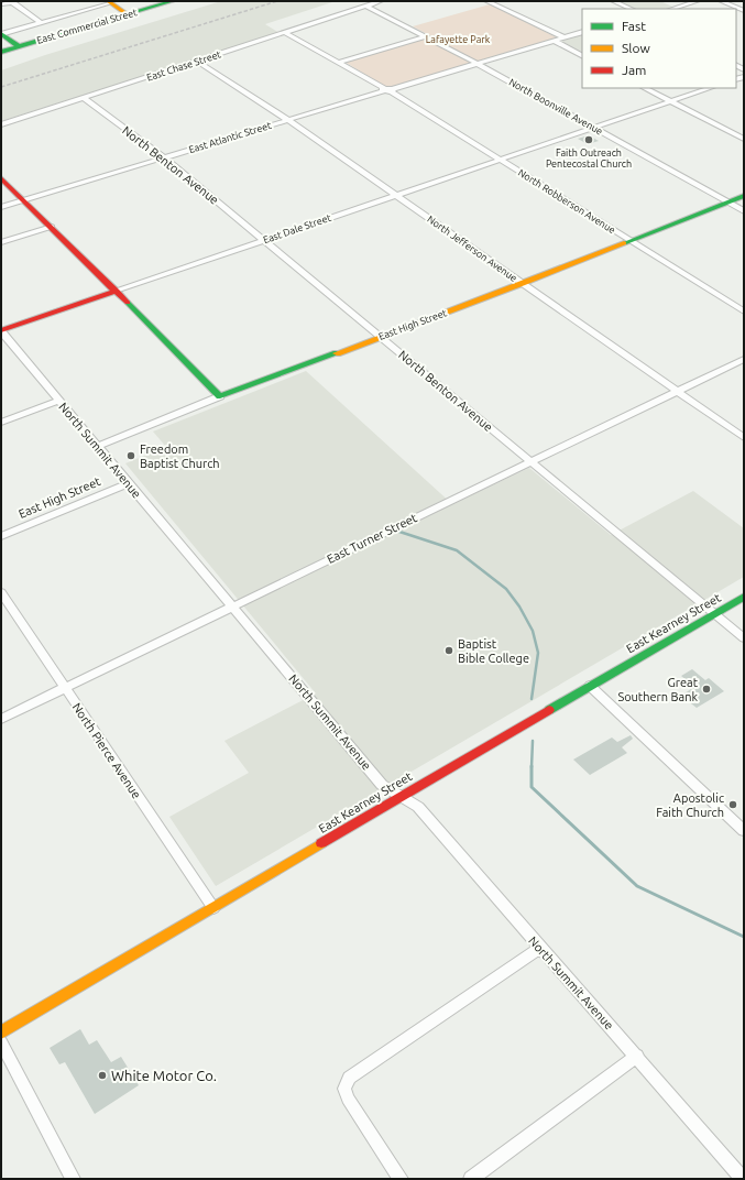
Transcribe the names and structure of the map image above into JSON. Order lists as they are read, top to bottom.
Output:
{
  "streets": {
    "street": [
      "East Commercial Street",
      "East Chase Street",
      "North Boonville Avenue",
      "East Atlantic Street",
      "North Benton Avenue",
      "North Robberson Avenue",
      "East Dale Street",
      "North Jefferson Avenue",
      "East High Street",
      "North Summit Avenue",
      "East Turner Street",
      "East Kearney Street",
      "North Pierce Avenue"
    ]
  },
  "crossings": [
    ["East Chase Street", "North Boonville Avenue"],
    ["East Chase Street", "North Benton Avenue"],
    ["East Chase Street", "North Robberson Avenue"],
    ["East Chase Street", "North Jefferson Avenue"],
    ["North Boonville Avenue", "East Atlantic Street"],
    ["North Boonville Avenue", "East Dale Street"],
    ["North Boonville Avenue", "East High Street"],
    ["East Atlantic Street", "North Benton Avenue"],
    ["East Atlantic Street", "North Robberson Avenue"],
    ["East Atlantic Street", "North Jefferson Avenue"],
    ["North Benton Avenue", "East Dale Street"],
    ["North Benton Avenue", "East High Street"],
    ["North Benton Avenue", "East Turner Street"],
    ["North Benton Avenue", "East Kearney Street"],
    ["North Robberson Avenue", "East Dale Street"],
    ["North Robberson Avenue", "East High Street"],
    ["East Dale Street", "North Jefferson Avenue"],
    ["East Dale Street", "North Summit Avenue"],
    ["North Jefferson Avenue", "East High Street"],
    ["North Jefferson Avenue", "East Turner Street"],
    ["East High Street", "North Summit Avenue"],
    ["North Summit Avenue", "East Turner Street"],
    ["North Summit Avenue", "East Kearney Street"],
    ["East Turner Street", "North Pierce Avenue"],
    ["East Kearney Street", "North Pierce Avenue"]
  ],
  "parks": ["Lafayette Park"],
  "places": [
    "Faith Outreach Pentecostal Church",
    "Freedom Baptist Church",
    "Baptist Bible College",
    "Great Southern Bank",
    "Apostolic Faith Church",
    "White Motor Co."
  ],
  "legend": ["Fast", "Slow", "Jam"]
}
